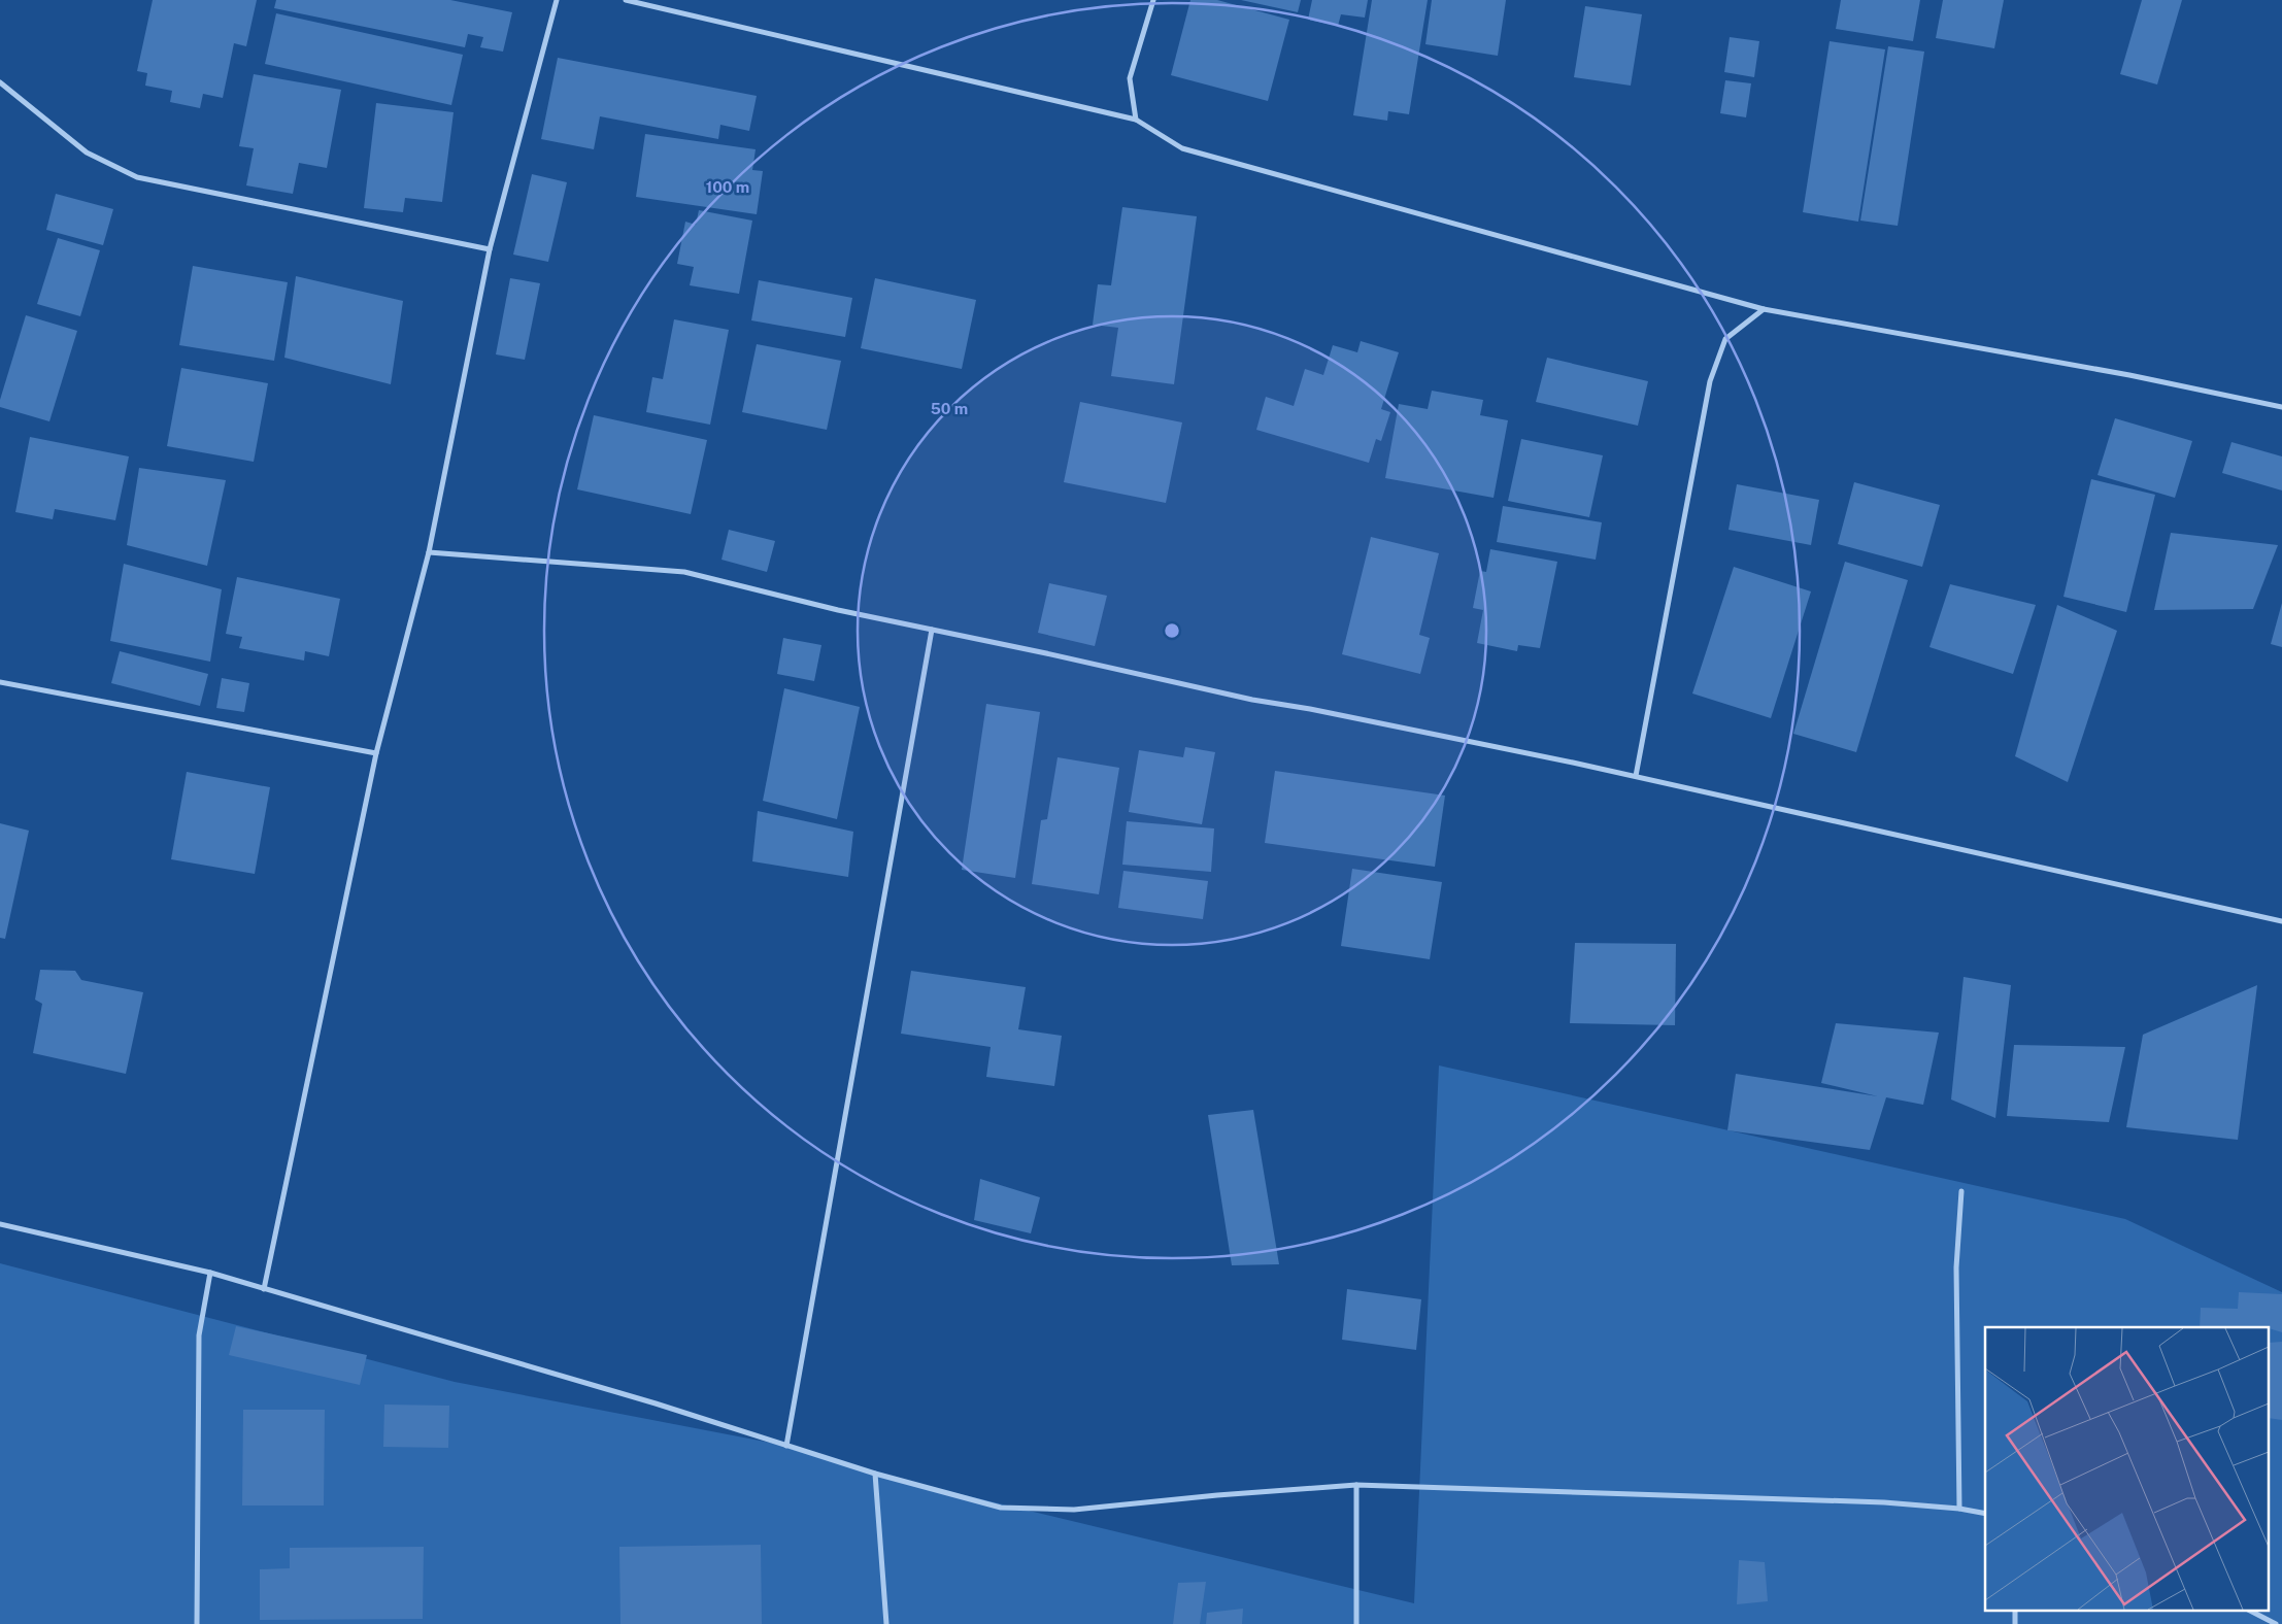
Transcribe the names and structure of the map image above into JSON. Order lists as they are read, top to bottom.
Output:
{
  "rings": ["100 m", "50 m"]
}
